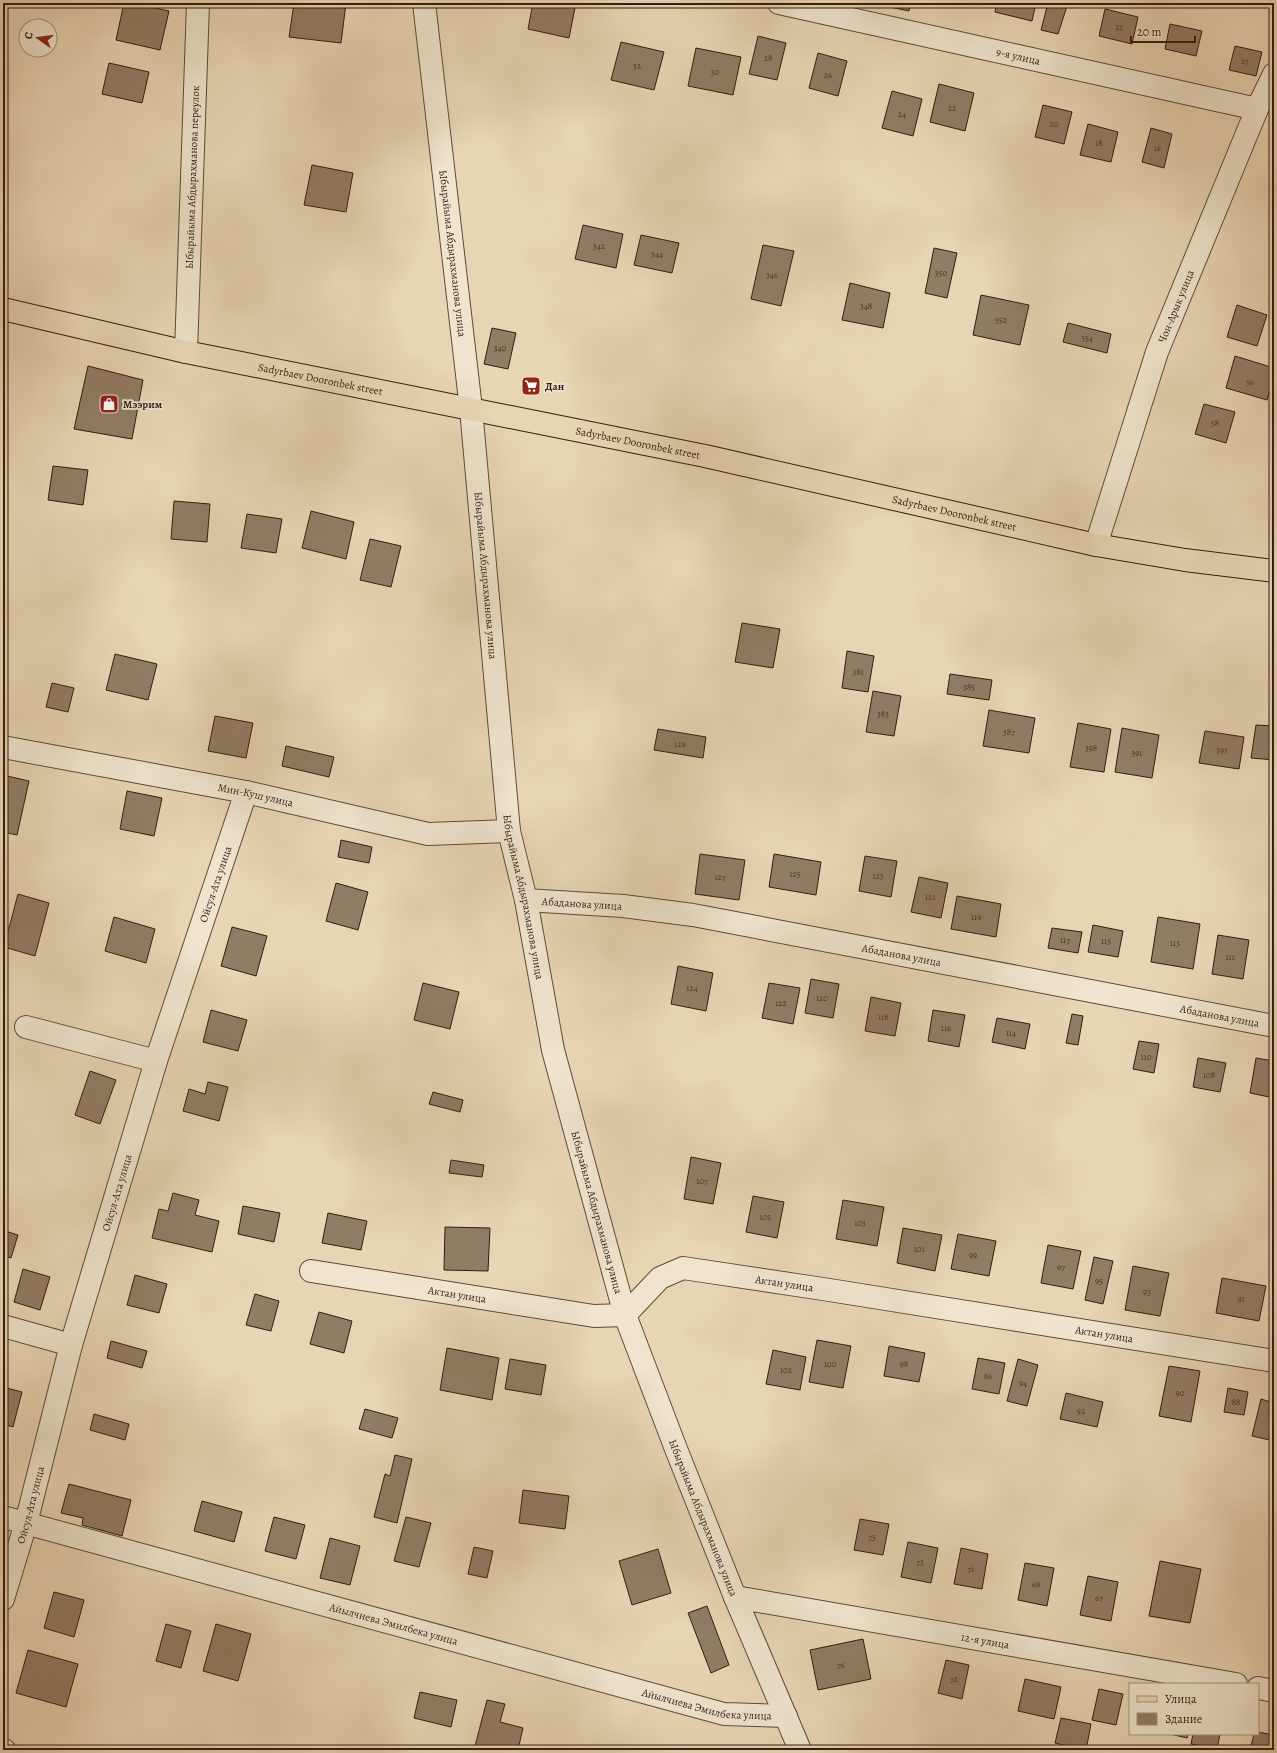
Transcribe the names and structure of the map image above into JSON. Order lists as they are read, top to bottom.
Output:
{
  "streets": {
    "main road": ["Sadyrbaev Dooronbek street"],
    "street": [
      "9-я улица",
      "Ыбырайыма Абдырахманова переулок",
      "Ыбырайыма Абдырахманова улица",
      "Чон-Арык улица",
      "Мин-Куш улица",
      "Ойсул-Ата улица",
      "Абаданова улица",
      "Актан улица",
      "Айылчиева Эмилбека улица",
      "12-я улица"
    ]
  },
  "crossings": [
    ["9-я улица", "Чон-Арык улица"],
    ["Ыбырайыма Абдырахманова переулок", "Sadyrbaev Dooronbek street"],
    ["Ыбырайыма Абдырахманова улица", "Sadyrbaev Dooronbek street"],
    ["Ыбырайыма Абдырахманова улица", "Мин-Куш улица"],
    ["Ыбырайыма Абдырахманова улица", "Абаданова улица"],
    ["Ыбырайыма Абдырахманова улица", "Актан улица"],
    ["Ыбырайыма Абдырахманова улица", "Айылчиева Эмилбека улица"],
    ["Ыбырайыма Абдырахманова улица", "12-я улица"],
    ["Чон-Арык улица", "Sadyrbaev Dooronbek street"],
    ["Мин-Куш улица", "Ойсул-Ата улица"],
    ["Ойсул-Ата улица", "Айылчиева Эмилбека улица"]
  ],
  "places": {
    "supermarket": ["Дан"],
    "shop": ["Мээрим"]
  },
  "house_numbers": [
    "21",
    "28",
    "17",
    "32",
    "30",
    "26",
    "22",
    "24",
    "20",
    "18",
    "16",
    "342",
    "344",
    "350",
    "346",
    "348",
    "352",
    "354",
    "340",
    "56",
    "58",
    "381",
    "385",
    "383",
    "387",
    "129",
    "398",
    "393",
    "391",
    "125",
    "123",
    "127",
    "121",
    "119",
    "117",
    "115",
    "113",
    "111",
    "124",
    "120",
    "122",
    "118",
    "116",
    "114",
    "110",
    "108",
    "107",
    "105",
    "103",
    "101",
    "99",
    "97",
    "95",
    "93",
    "91",
    "100",
    "98",
    "102",
    "96",
    "94",
    "90",
    "88",
    "92",
    "75",
    "73",
    "71",
    "69",
    "67",
    "76",
    "72"
  ],
  "legend": ["Улица", "Здание"],
  "scale_bar": "20 m",
  "north": "left"
}
